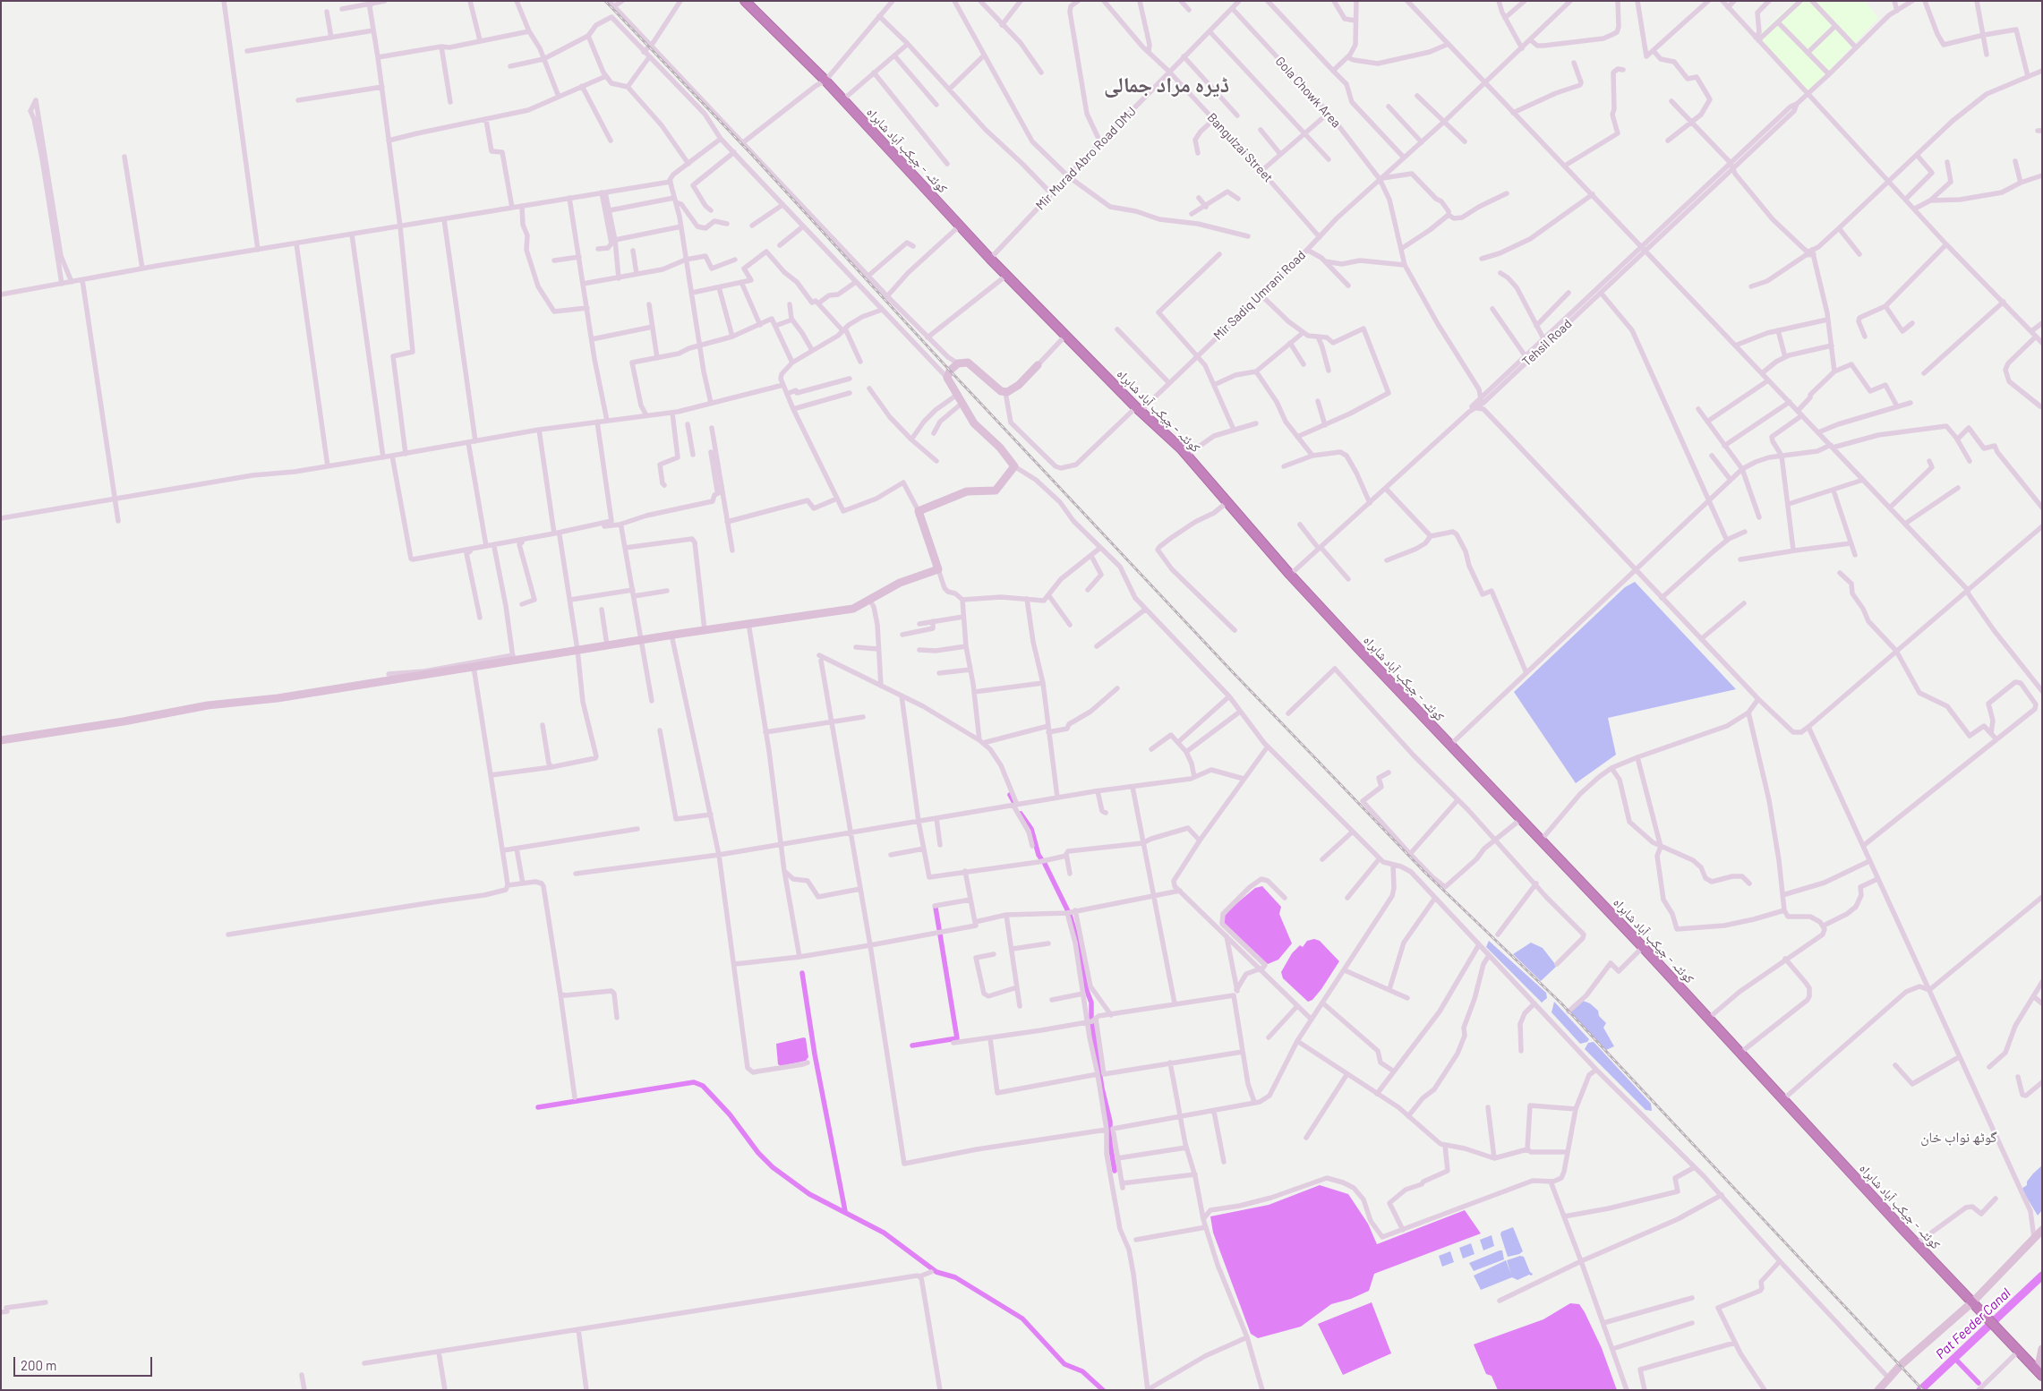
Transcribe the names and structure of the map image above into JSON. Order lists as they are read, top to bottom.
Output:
{
  "streets": {
    "highway": ["کوئٹہ - جیکب آباد شاہراہ"],
    "street": [
      "Gola Chowk Area",
      "Bangulzai Street",
      "Mir Murad Abro Road DMJ",
      "Mir Sadiq Umrani Road",
      "Tehsil Road"
    ]
  },
  "crossings": [
    ["Gola Chowk Area", "Mir Murad Abro Road DMJ"],
    ["Gola Chowk Area", "Mir Sadiq Umrani Road"],
    ["Bangulzai Street", "Mir Murad Abro Road DMJ"],
    ["Bangulzai Street", "Mir Sadiq Umrani Road"],
    ["کوئٹہ - جیکب آباد شاہراہ", "Mir Murad Abro Road DMJ"],
    ["کوئٹہ - جیکب آباد شاہراہ", "Mir Sadiq Umrani Road"]
  ],
  "districts": ["ڈیرہ مراد جمالی", "گوٹھ نواب خان"],
  "water": ["Pat Feeder Canal"],
  "scale_bar": "200 m"
}
